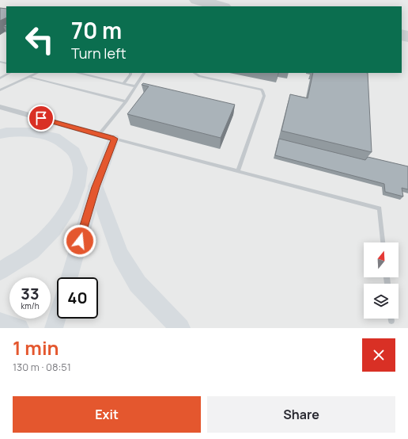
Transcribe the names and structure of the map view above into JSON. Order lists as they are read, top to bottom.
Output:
{
  "north": "top",
  "page": {
    "turn": ["70 m", "Turn left"],
    "speed": "33 km/h",
    "limit": "40",
    "heading": ["1 min", "130 m · 08:51"],
    "buttons": ["Exit", "Share"]
  }
}
